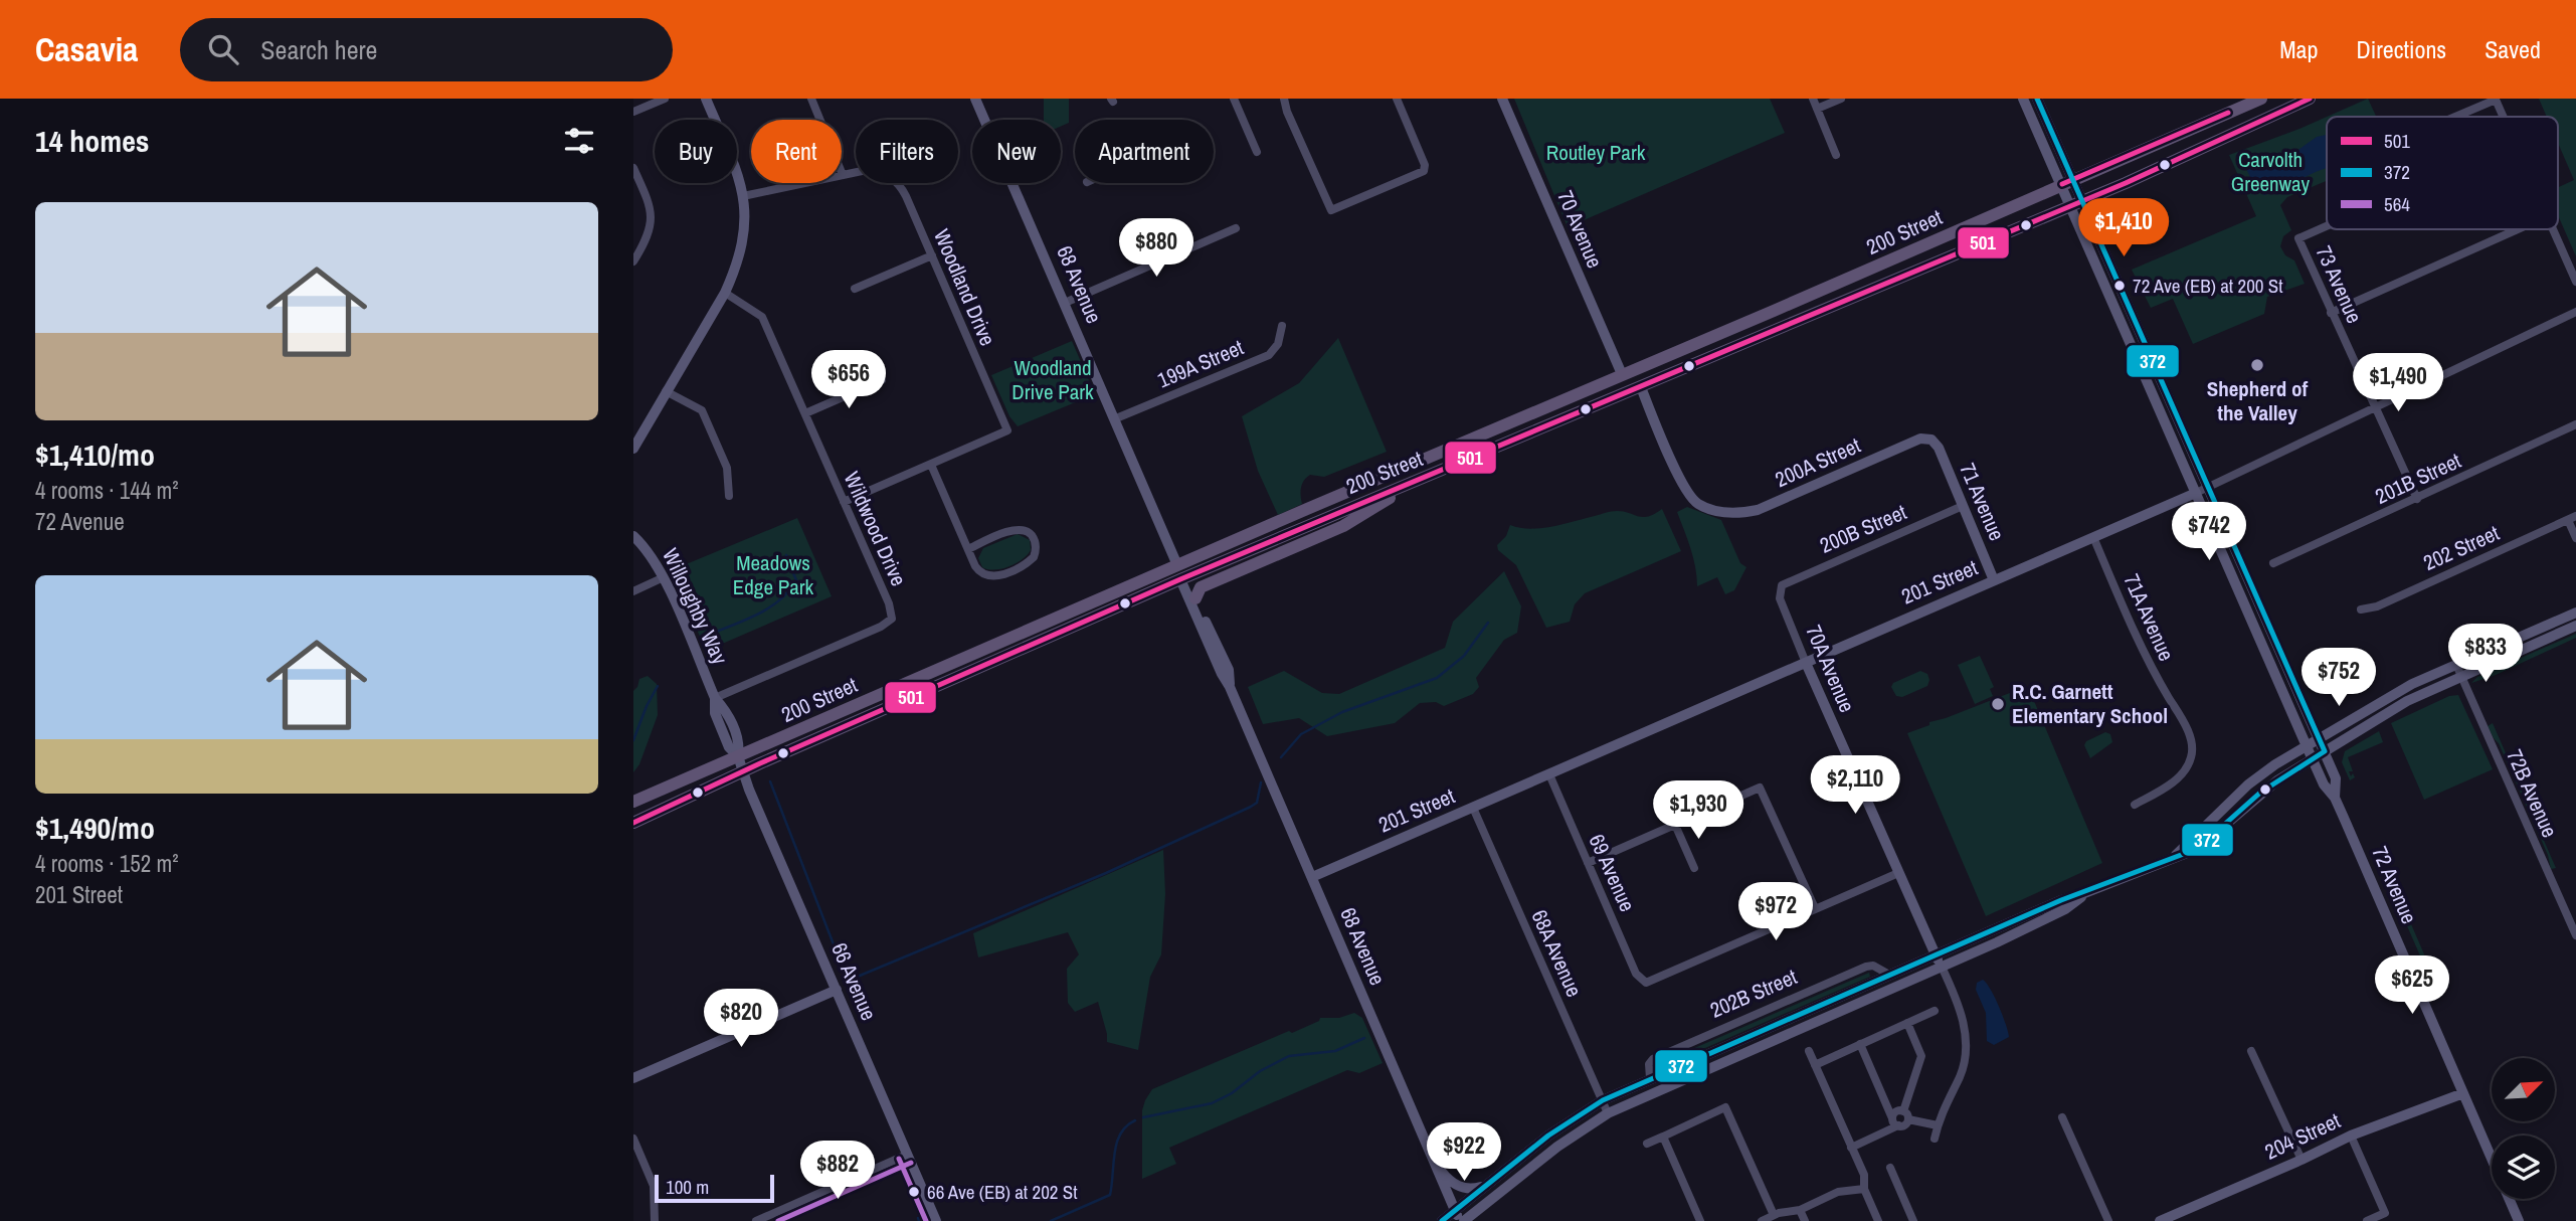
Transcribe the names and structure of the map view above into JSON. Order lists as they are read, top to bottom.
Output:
{
  "streets": {
    "main road": ["200 Street"],
    "street": [
      "70 Avenue",
      "68 Avenue",
      "73 Avenue",
      "Woodland Drive",
      "199A Street",
      "200A Street",
      "201B Street",
      "71 Avenue",
      "Wildwood Drive",
      "200B Street",
      "202 Street",
      "201 Street",
      "Willoughby Way",
      "71A Avenue",
      "70A Avenue",
      "72B Avenue",
      "69 Avenue",
      "72 Avenue",
      "68A Avenue",
      "66 Avenue",
      "202B Street",
      "204 Street"
    ]
  },
  "crossings": [
    ["70 Avenue", "200 Street"],
    ["200 Street", "68 Avenue"],
    ["200 Street", "200A Street"],
    ["200 Street", "Willoughby Way"],
    ["200 Street", "72 Avenue"],
    ["200 Street", "66 Avenue"],
    ["68 Avenue", "199A Street"],
    ["68 Avenue", "201 Street"],
    ["68 Avenue", "202B Street"],
    ["73 Avenue", "201B Street"],
    ["73 Avenue", "201 Street"],
    ["Woodland Drive", "Wildwood Drive"],
    ["200A Street", "71 Avenue"],
    ["71 Avenue", "200B Street"],
    ["71 Avenue", "201 Street"],
    ["Wildwood Drive", "Willoughby Way"],
    ["200B Street", "70A Avenue"],
    ["201 Street", "71A Avenue"],
    ["201 Street", "70A Avenue"],
    ["201 Street", "69 Avenue"],
    ["201 Street", "72 Avenue"],
    ["201 Street", "68A Avenue"],
    ["Willoughby Way", "66 Avenue"],
    ["70A Avenue", "202B Street"],
    ["72B Avenue", "202B Street"],
    ["72 Avenue", "202B Street"],
    ["72 Avenue", "204 Street"],
    ["68A Avenue", "202B Street"]
  ],
  "parks": [
    "Routley Park",
    "Carvolth Greenway",
    "Woodland Drive Park",
    "Meadows Edge Park"
  ],
  "places": [
    "72 Ave (EB) at 200 St",
    "Shepherd of the Valley",
    "R.C. Garnett Elementary School",
    "66 Ave (EB) at 202 St"
  ],
  "lines": ["transit line 501", "transit line 372", "transit line 564"],
  "legend": ["501", "372", "564"],
  "scale_bar": "100 m",
  "north": "top right",
  "page": {
    "header": "Casavia",
    "search": "Search here",
    "nav": ["Map", "Directions", "Saved"],
    "heading": "14 homes",
    "chip": [
      "Buy",
      "Rent",
      "Filters",
      "New",
      "Apartment"
    ],
    "list": [
      {
        "name": "$1,410/mo",
        "note": "4 rooms · 144 m² · 72 Avenue"
      },
      {
        "name": "$1,490/mo",
        "note": "4 rooms · 152 m² · 201 Street"
      }
    ],
    "price": [
      "$1,410",
      "$880",
      "$656",
      "$1,490",
      "$742",
      "$833",
      "$752",
      "$2,110",
      "$1,930",
      "$972",
      "$625",
      "$820",
      "$922",
      "$882"
    ],
    "scale": "100 m"
  }
}
